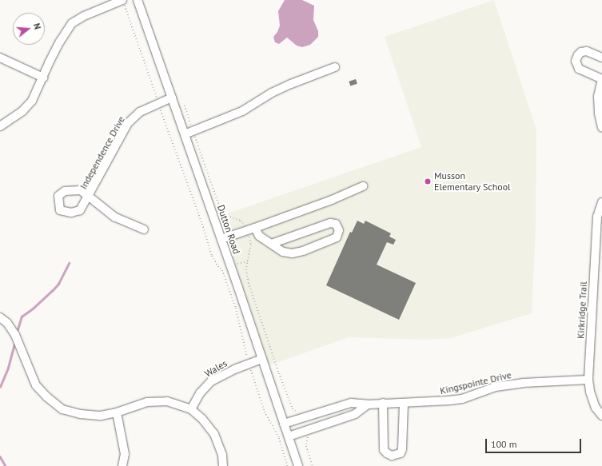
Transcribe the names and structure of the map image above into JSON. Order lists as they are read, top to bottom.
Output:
{
  "streets": {
    "street": [
      "Independence Drive",
      "Dutton Road",
      "Kirkridge Trail",
      "Wales",
      "Kingspointe Drive"
    ]
  },
  "crossings": [
    ["Independence Drive", "Dutton Road"],
    ["Dutton Road", "Wales"],
    ["Dutton Road", "Kingspointe Drive"],
    ["Kirkridge Trail", "Kingspointe Drive"]
  ],
  "places": ["Musson Elementary School"],
  "scale_bar": "100 m",
  "north": "right"
}
